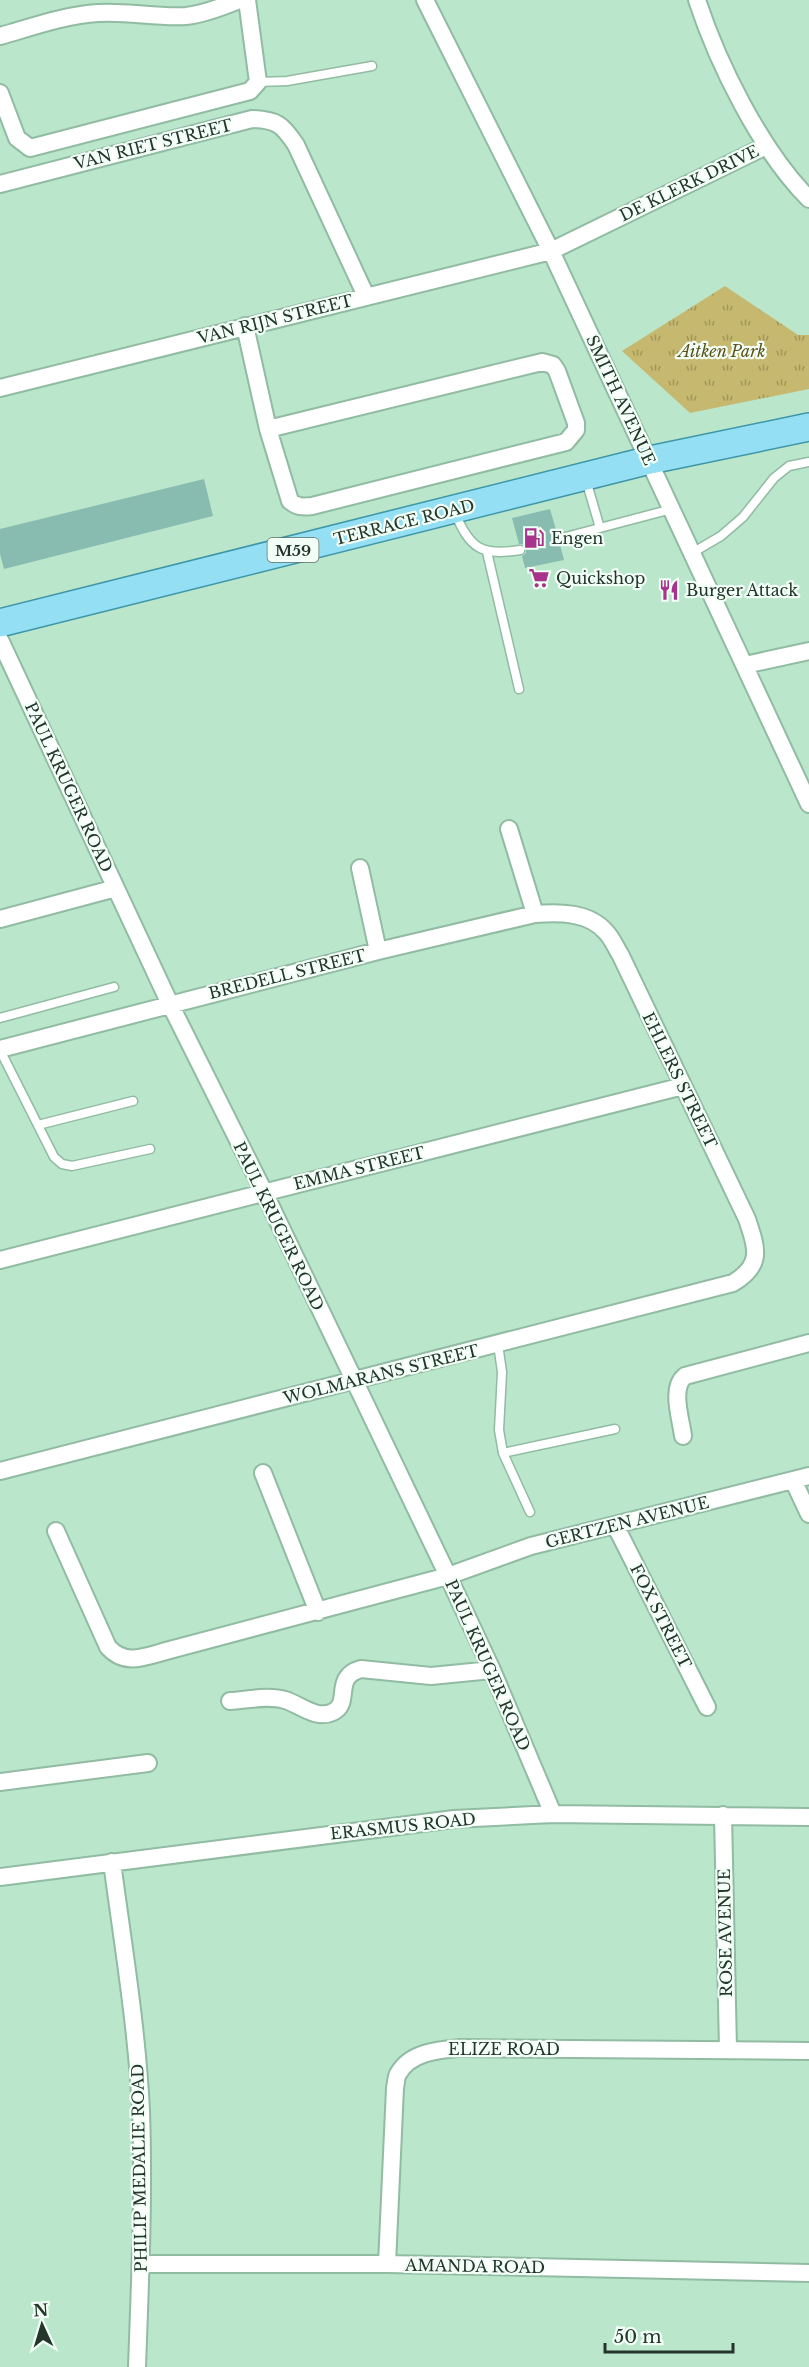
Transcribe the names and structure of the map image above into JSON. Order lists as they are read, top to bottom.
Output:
{
  "streets": {
    "main road": ["TERRACE ROAD", "M59"],
    "street": [
      "VAN RIET STREET",
      "DE KLERK DRIVE",
      "VAN RIJN STREET",
      "SMITH AVENUE",
      "PAUL KRUGER ROAD",
      "BREDELL STREET",
      "EHLERS STREET",
      "EMMA STREET",
      "WOLMARANS STREET",
      "GERTZEN AVENUE",
      "FOX STREET",
      "ERASMUS ROAD",
      "ROSE AVENUE",
      "ELIZE ROAD",
      "PHILIP MEDALIE ROAD",
      "AMANDA ROAD"
    ]
  },
  "crossings": [
    ["VAN RIET STREET", "VAN RIJN STREET"],
    ["DE KLERK DRIVE", "VAN RIJN STREET"],
    ["DE KLERK DRIVE", "SMITH AVENUE"],
    ["VAN RIJN STREET", "SMITH AVENUE"],
    ["SMITH AVENUE", "TERRACE ROAD"],
    ["PAUL KRUGER ROAD", "BREDELL STREET"],
    ["PAUL KRUGER ROAD", "EMMA STREET"],
    ["PAUL KRUGER ROAD", "WOLMARANS STREET"],
    ["PAUL KRUGER ROAD", "GERTZEN AVENUE"],
    ["PAUL KRUGER ROAD", "ERASMUS ROAD"],
    ["BREDELL STREET", "EHLERS STREET"],
    ["EHLERS STREET", "EMMA STREET"],
    ["EHLERS STREET", "WOLMARANS STREET"],
    ["GERTZEN AVENUE", "FOX STREET"],
    ["ERASMUS ROAD", "ROSE AVENUE"],
    ["ERASMUS ROAD", "PHILIP MEDALIE ROAD"],
    ["ROSE AVENUE", "ELIZE ROAD"],
    ["ELIZE ROAD", "AMANDA ROAD"],
    ["PHILIP MEDALIE ROAD", "AMANDA ROAD"]
  ],
  "parks": ["Aitken Park"],
  "places": {
    "fuel station": ["Engen"],
    "supermarket": ["Quickshop"],
    "restaurant": ["Burger Attack"]
  },
  "scale_bar": "50 m",
  "north": "top"
}
